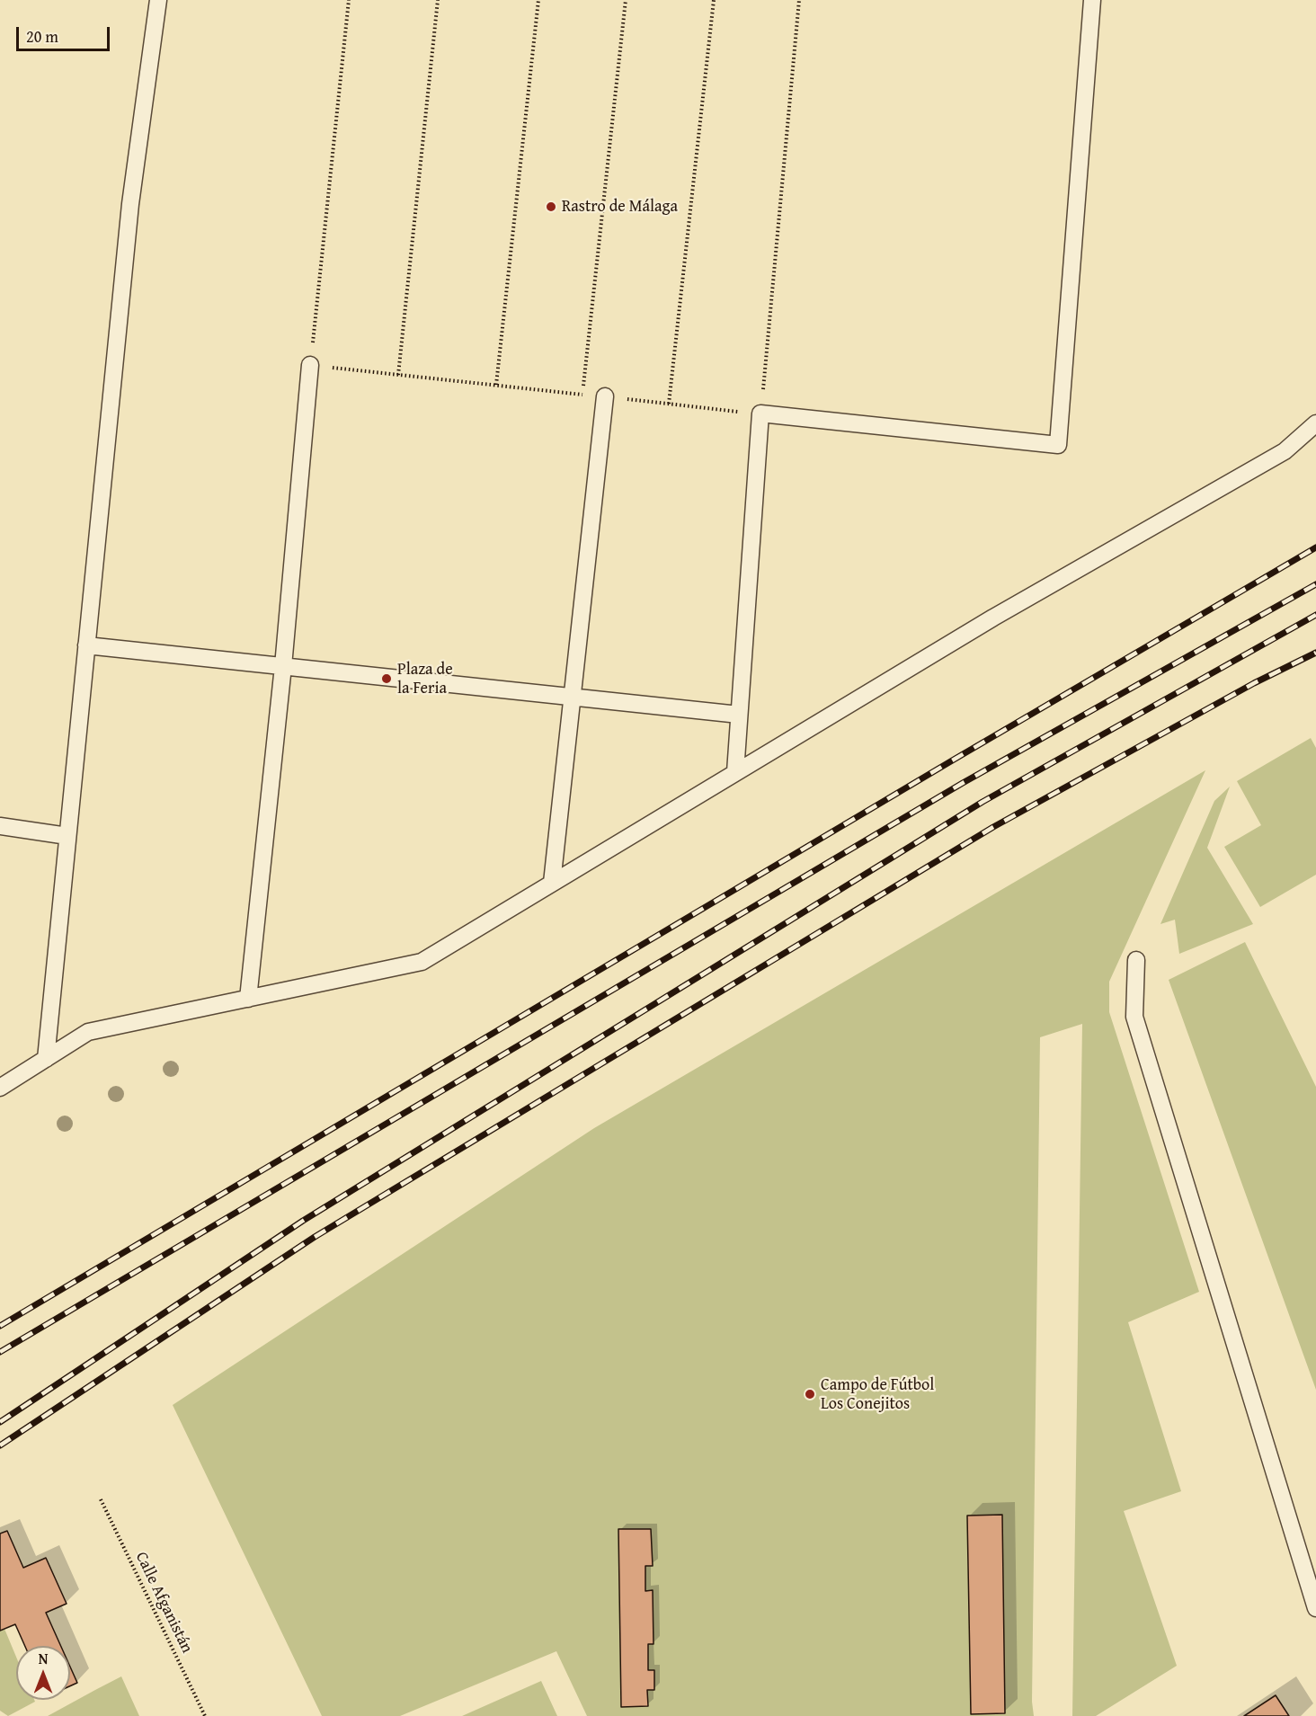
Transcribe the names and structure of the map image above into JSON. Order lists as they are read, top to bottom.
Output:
{
  "streets": {
    "path": ["Calle Afganistán"]
  },
  "places": ["Rastro de Málaga", "Plaza de la Feria", "Campo de Fútbol Los Conejitos"],
  "scale_bar": "20 m",
  "north": "top"
}
